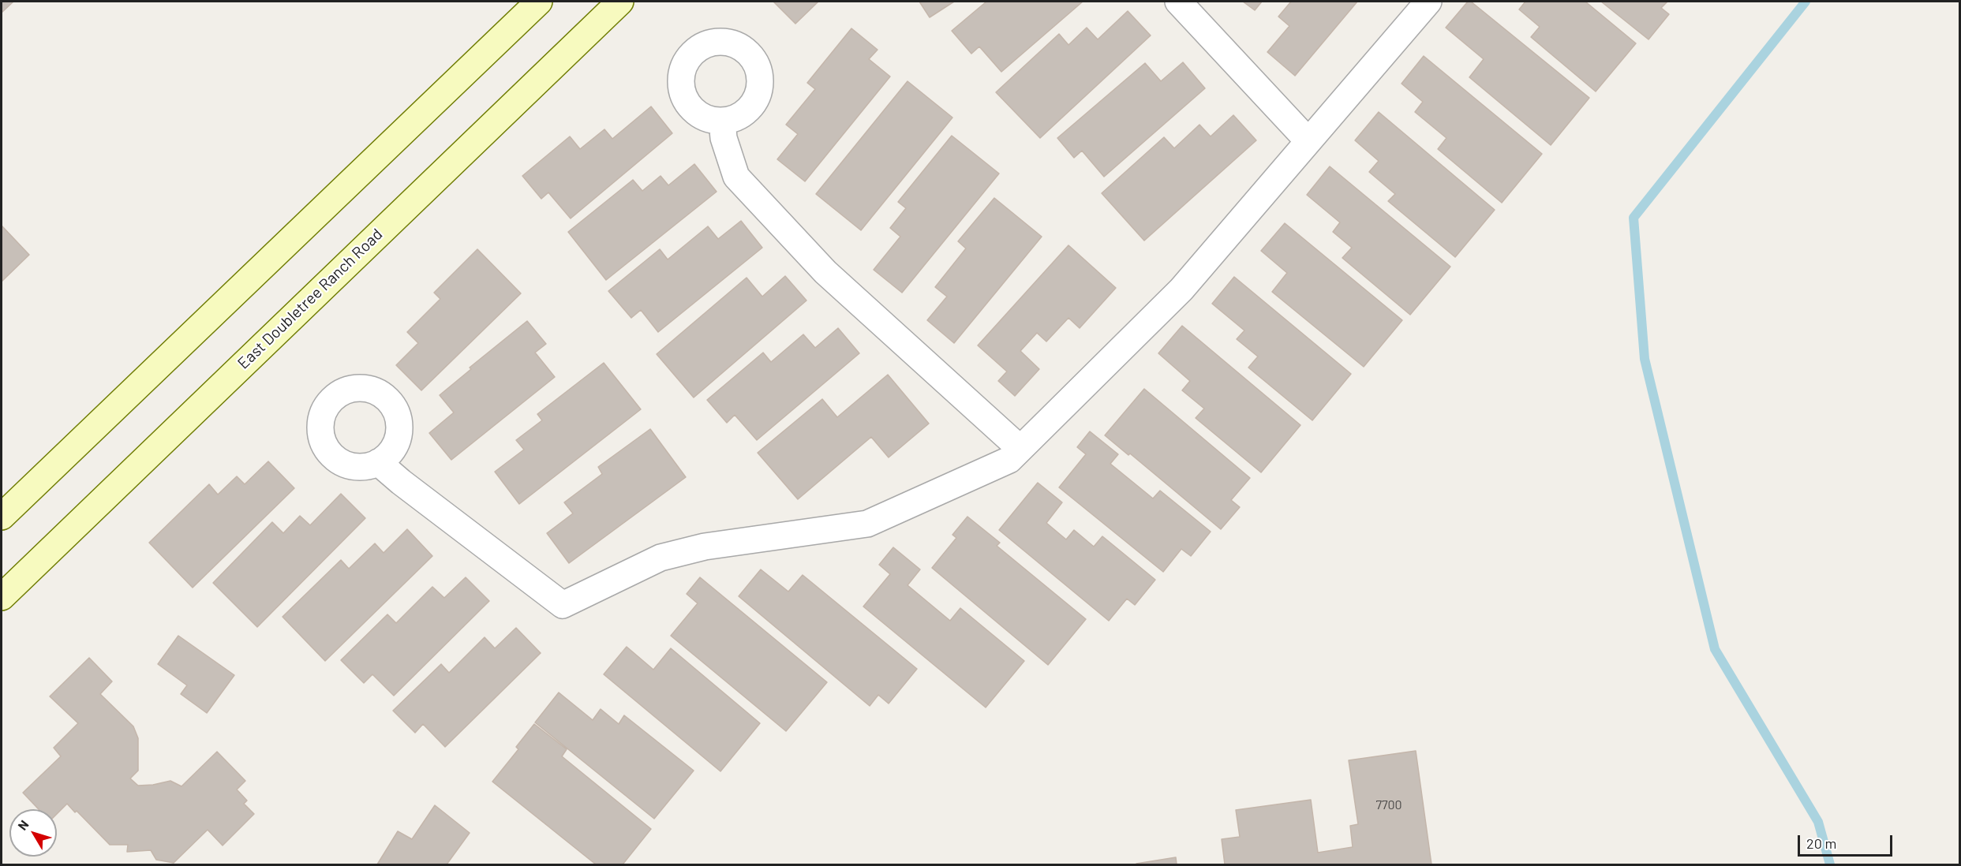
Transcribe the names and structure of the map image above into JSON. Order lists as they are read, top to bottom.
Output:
{
  "streets": {
    "main road": ["East Doubletree Ranch Road"]
  },
  "house_numbers": ["7700"],
  "scale_bar": "20 m",
  "north": "top left"
}
